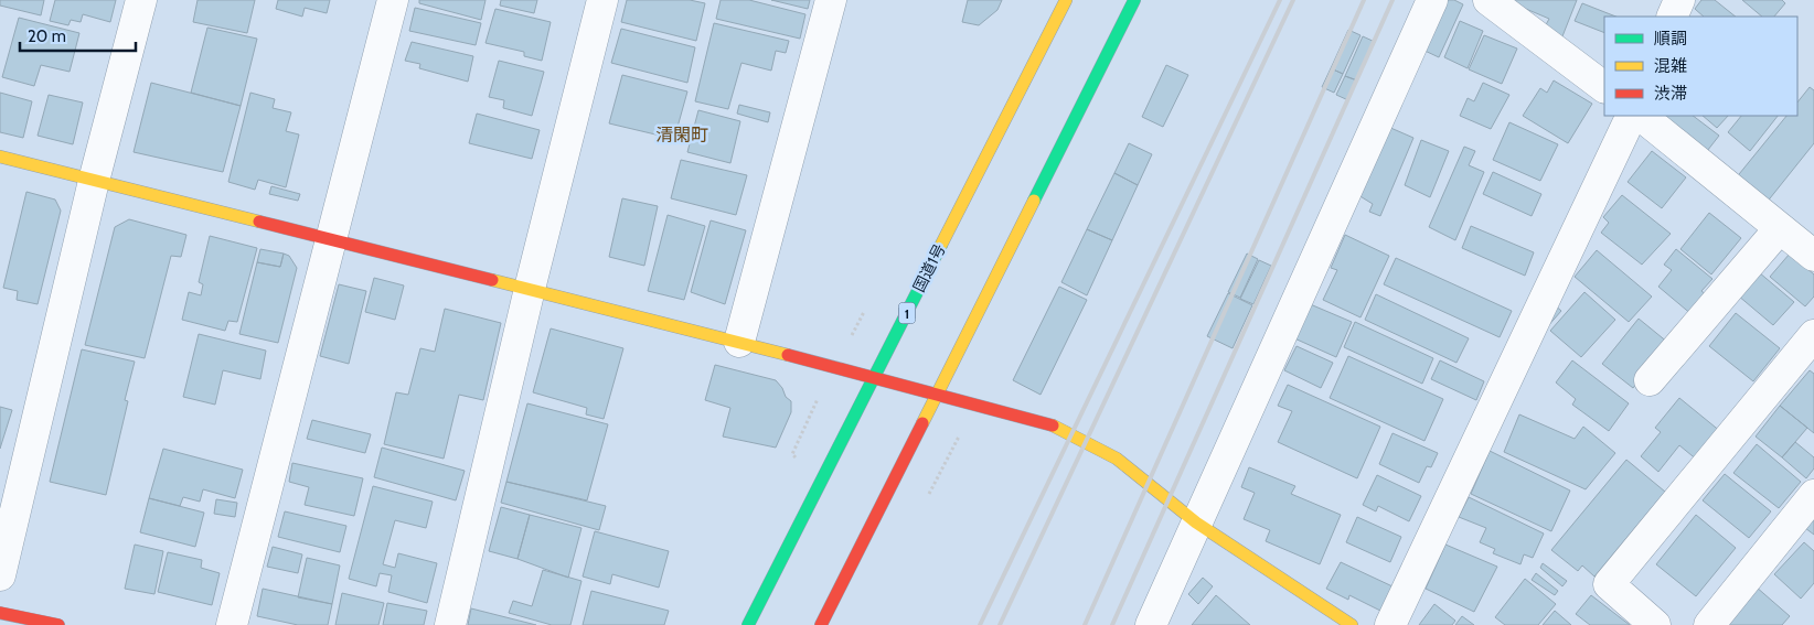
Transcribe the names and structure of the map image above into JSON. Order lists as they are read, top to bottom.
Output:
{
  "streets": {
    "main road": ["国道1号", "1"]
  },
  "districts": ["清閑町"],
  "legend": ["順調", "混雑", "渋滞"],
  "scale_bar": "20 m"
}
